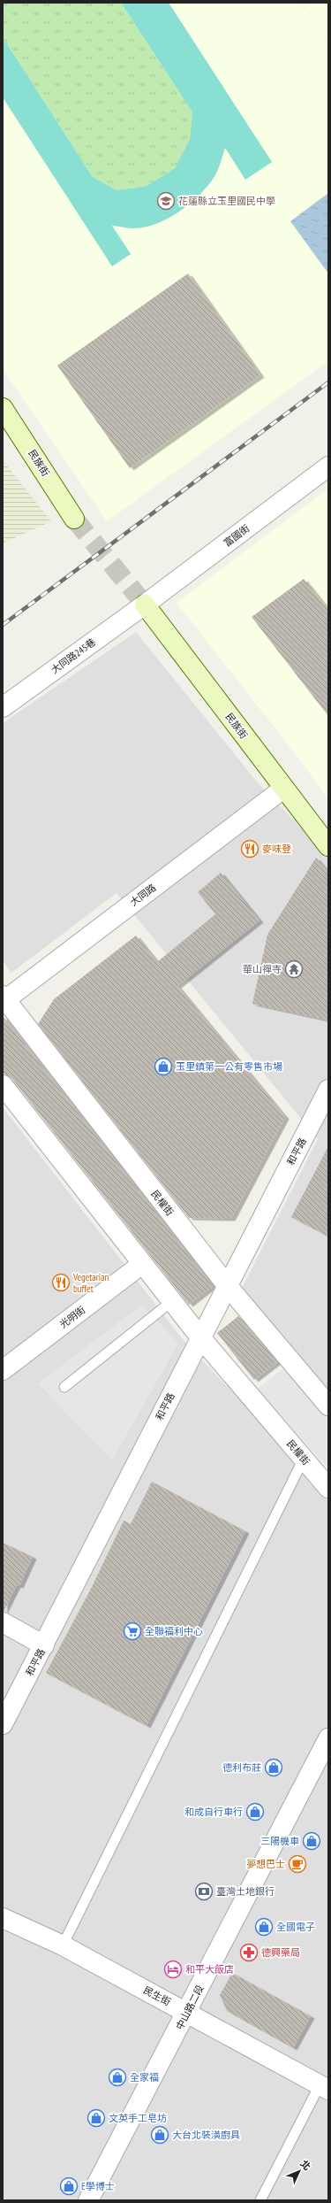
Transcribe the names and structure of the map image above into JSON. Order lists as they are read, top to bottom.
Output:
{
  "streets": {
    "street": [
      "民族街",
      "富國街",
      "大同路245巷",
      "大同路",
      "和平路",
      "民權街",
      "光明街",
      "民生街",
      "中山路二段"
    ]
  },
  "crossings": [
    ["民族街", "富國街"],
    ["民族街", "大同路245巷"],
    ["民族街", "大同路"],
    ["富國街", "大同路245巷"],
    ["大同路", "民權街"],
    ["和平路", "民權街"],
    ["民權街", "光明街"],
    ["民生街", "中山路二段"]
  ],
  "places": {
    "school or university": ["花蓮縣立玉里國民中學"],
    "restaurant": ["麥味登", "Vegetarian buffet"],
    "temple": ["華山禪寺"],
    "shop": [
      "玉里鎮第一公有零售市場",
      "德利布莊",
      "和成自行車行",
      "三陽機車",
      "全國電子",
      "全家福",
      "文英手工皂坊",
      "大台北裝潢廚具",
      "E學博士"
    ],
    "supermarket": ["全聯福利中心"],
    "cafe": ["夢想巴士"],
    "bank": ["臺灣土地銀行"],
    "pharmacy": ["德興藥局"],
    "hotel": ["和平大飯店"]
  },
  "north": "top right"
}
